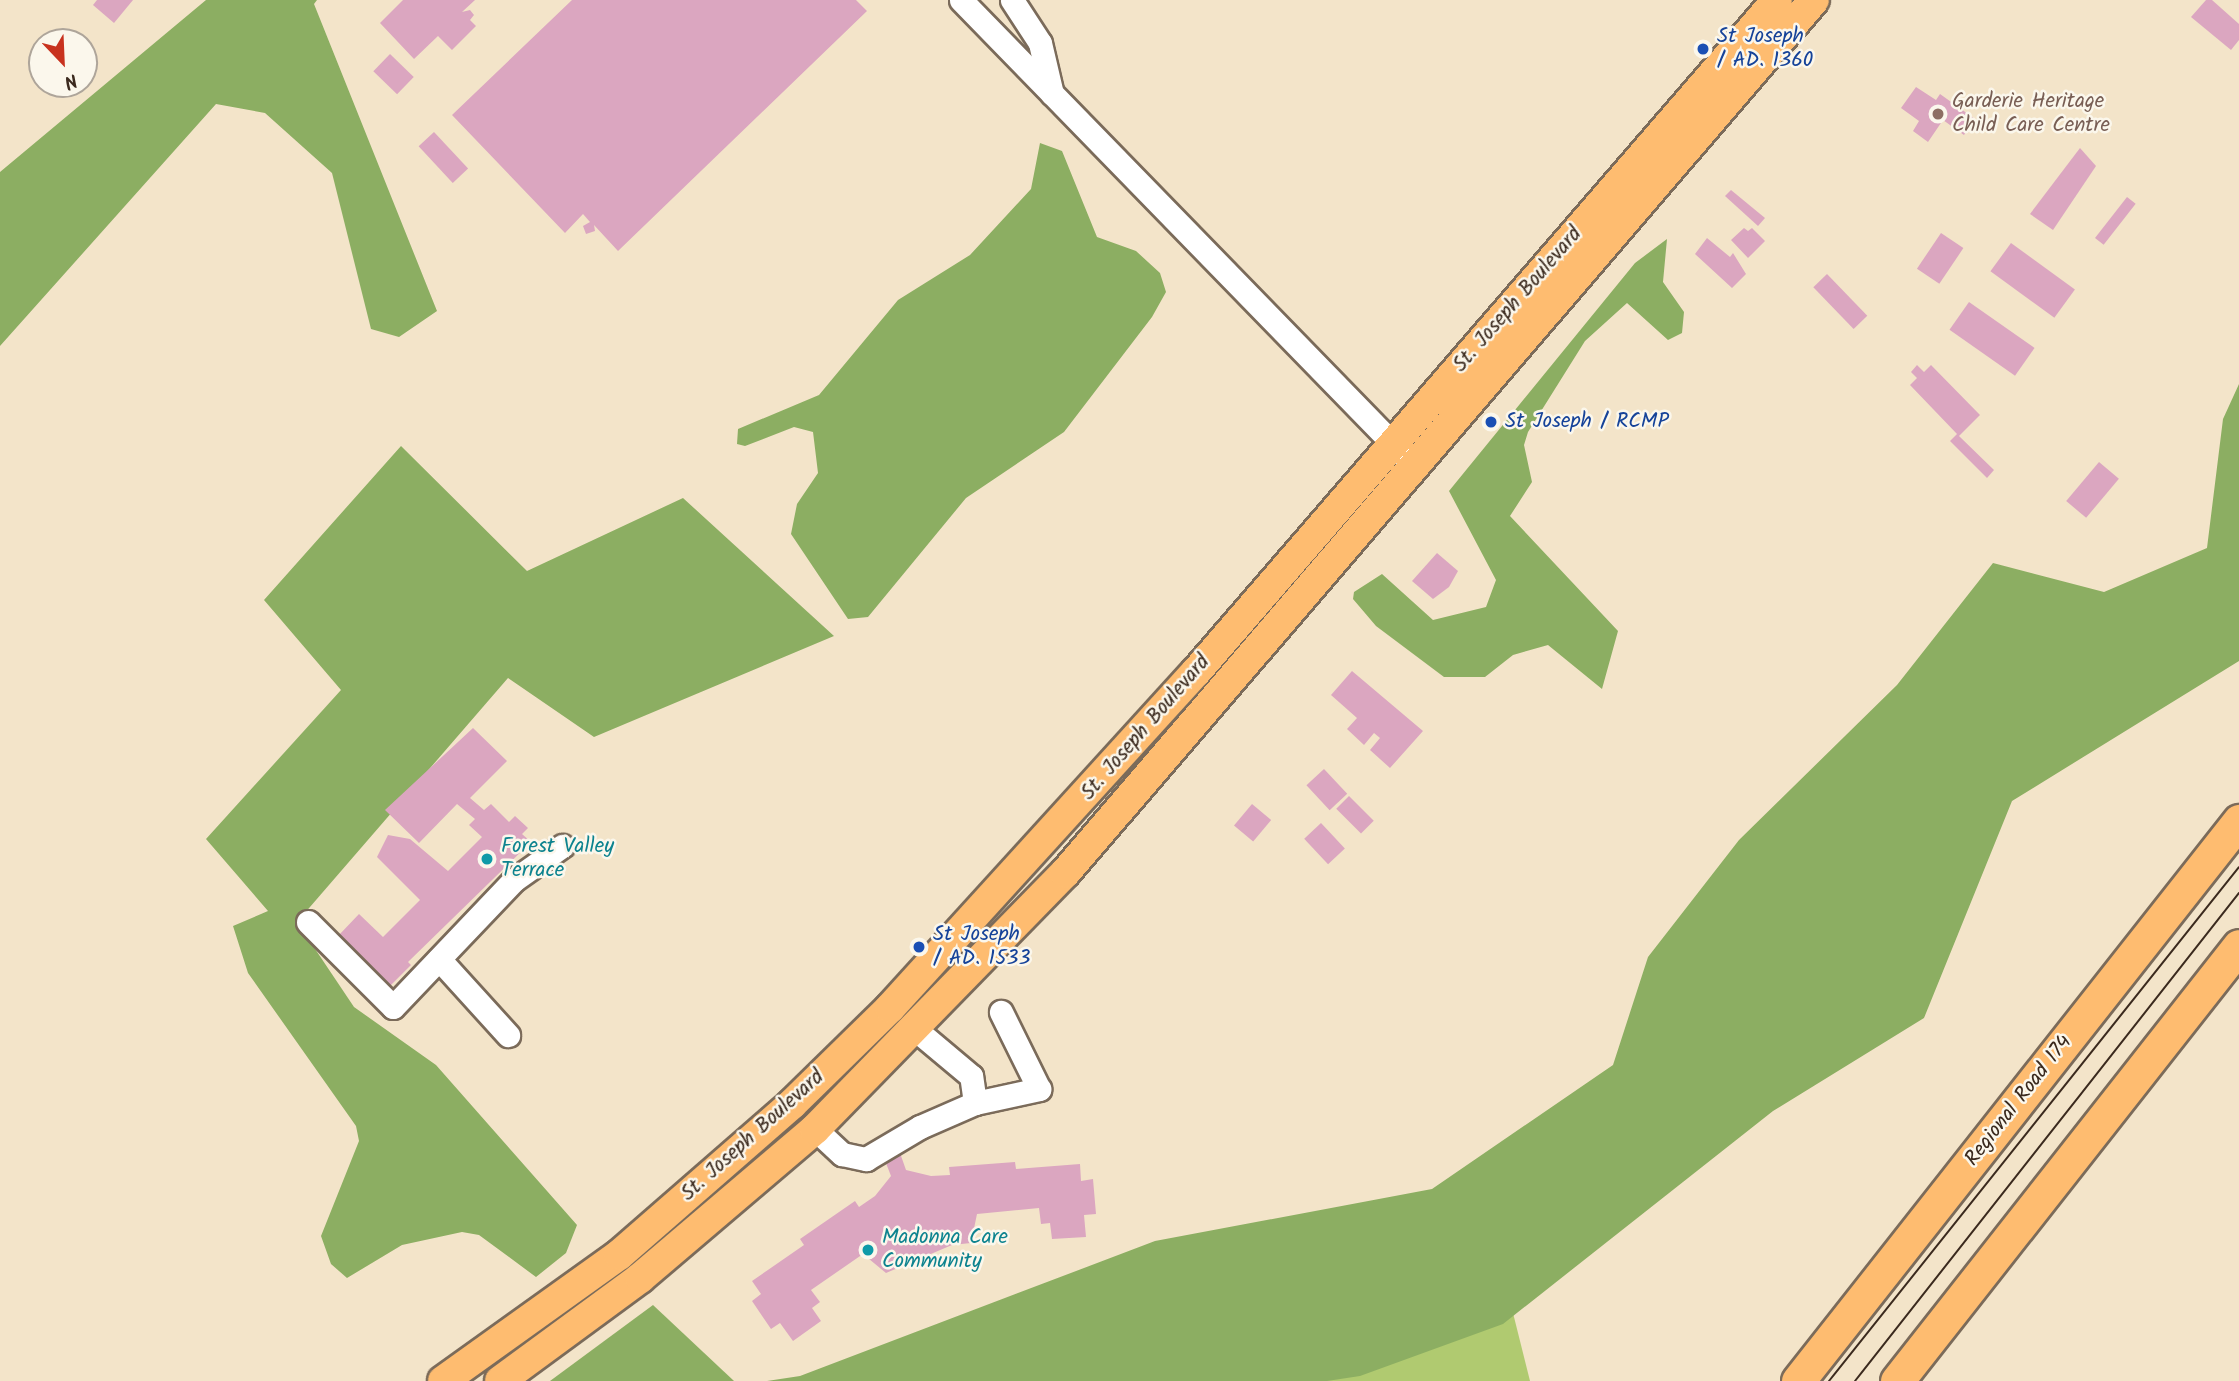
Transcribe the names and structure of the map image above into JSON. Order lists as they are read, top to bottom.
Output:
{
  "streets": {
    "highway": ["Regional Road 174"],
    "main road": ["St. Joseph Boulevard"]
  },
  "places": [
    "St Joseph / AD. 1360",
    "Garderie Heritage Child Care Centre",
    "St Joseph / RCMP",
    "Forest Valley Terrace",
    "St Joseph / AD. 1533",
    "Madonna Care Community"
  ],
  "north": "bottom right"
}
